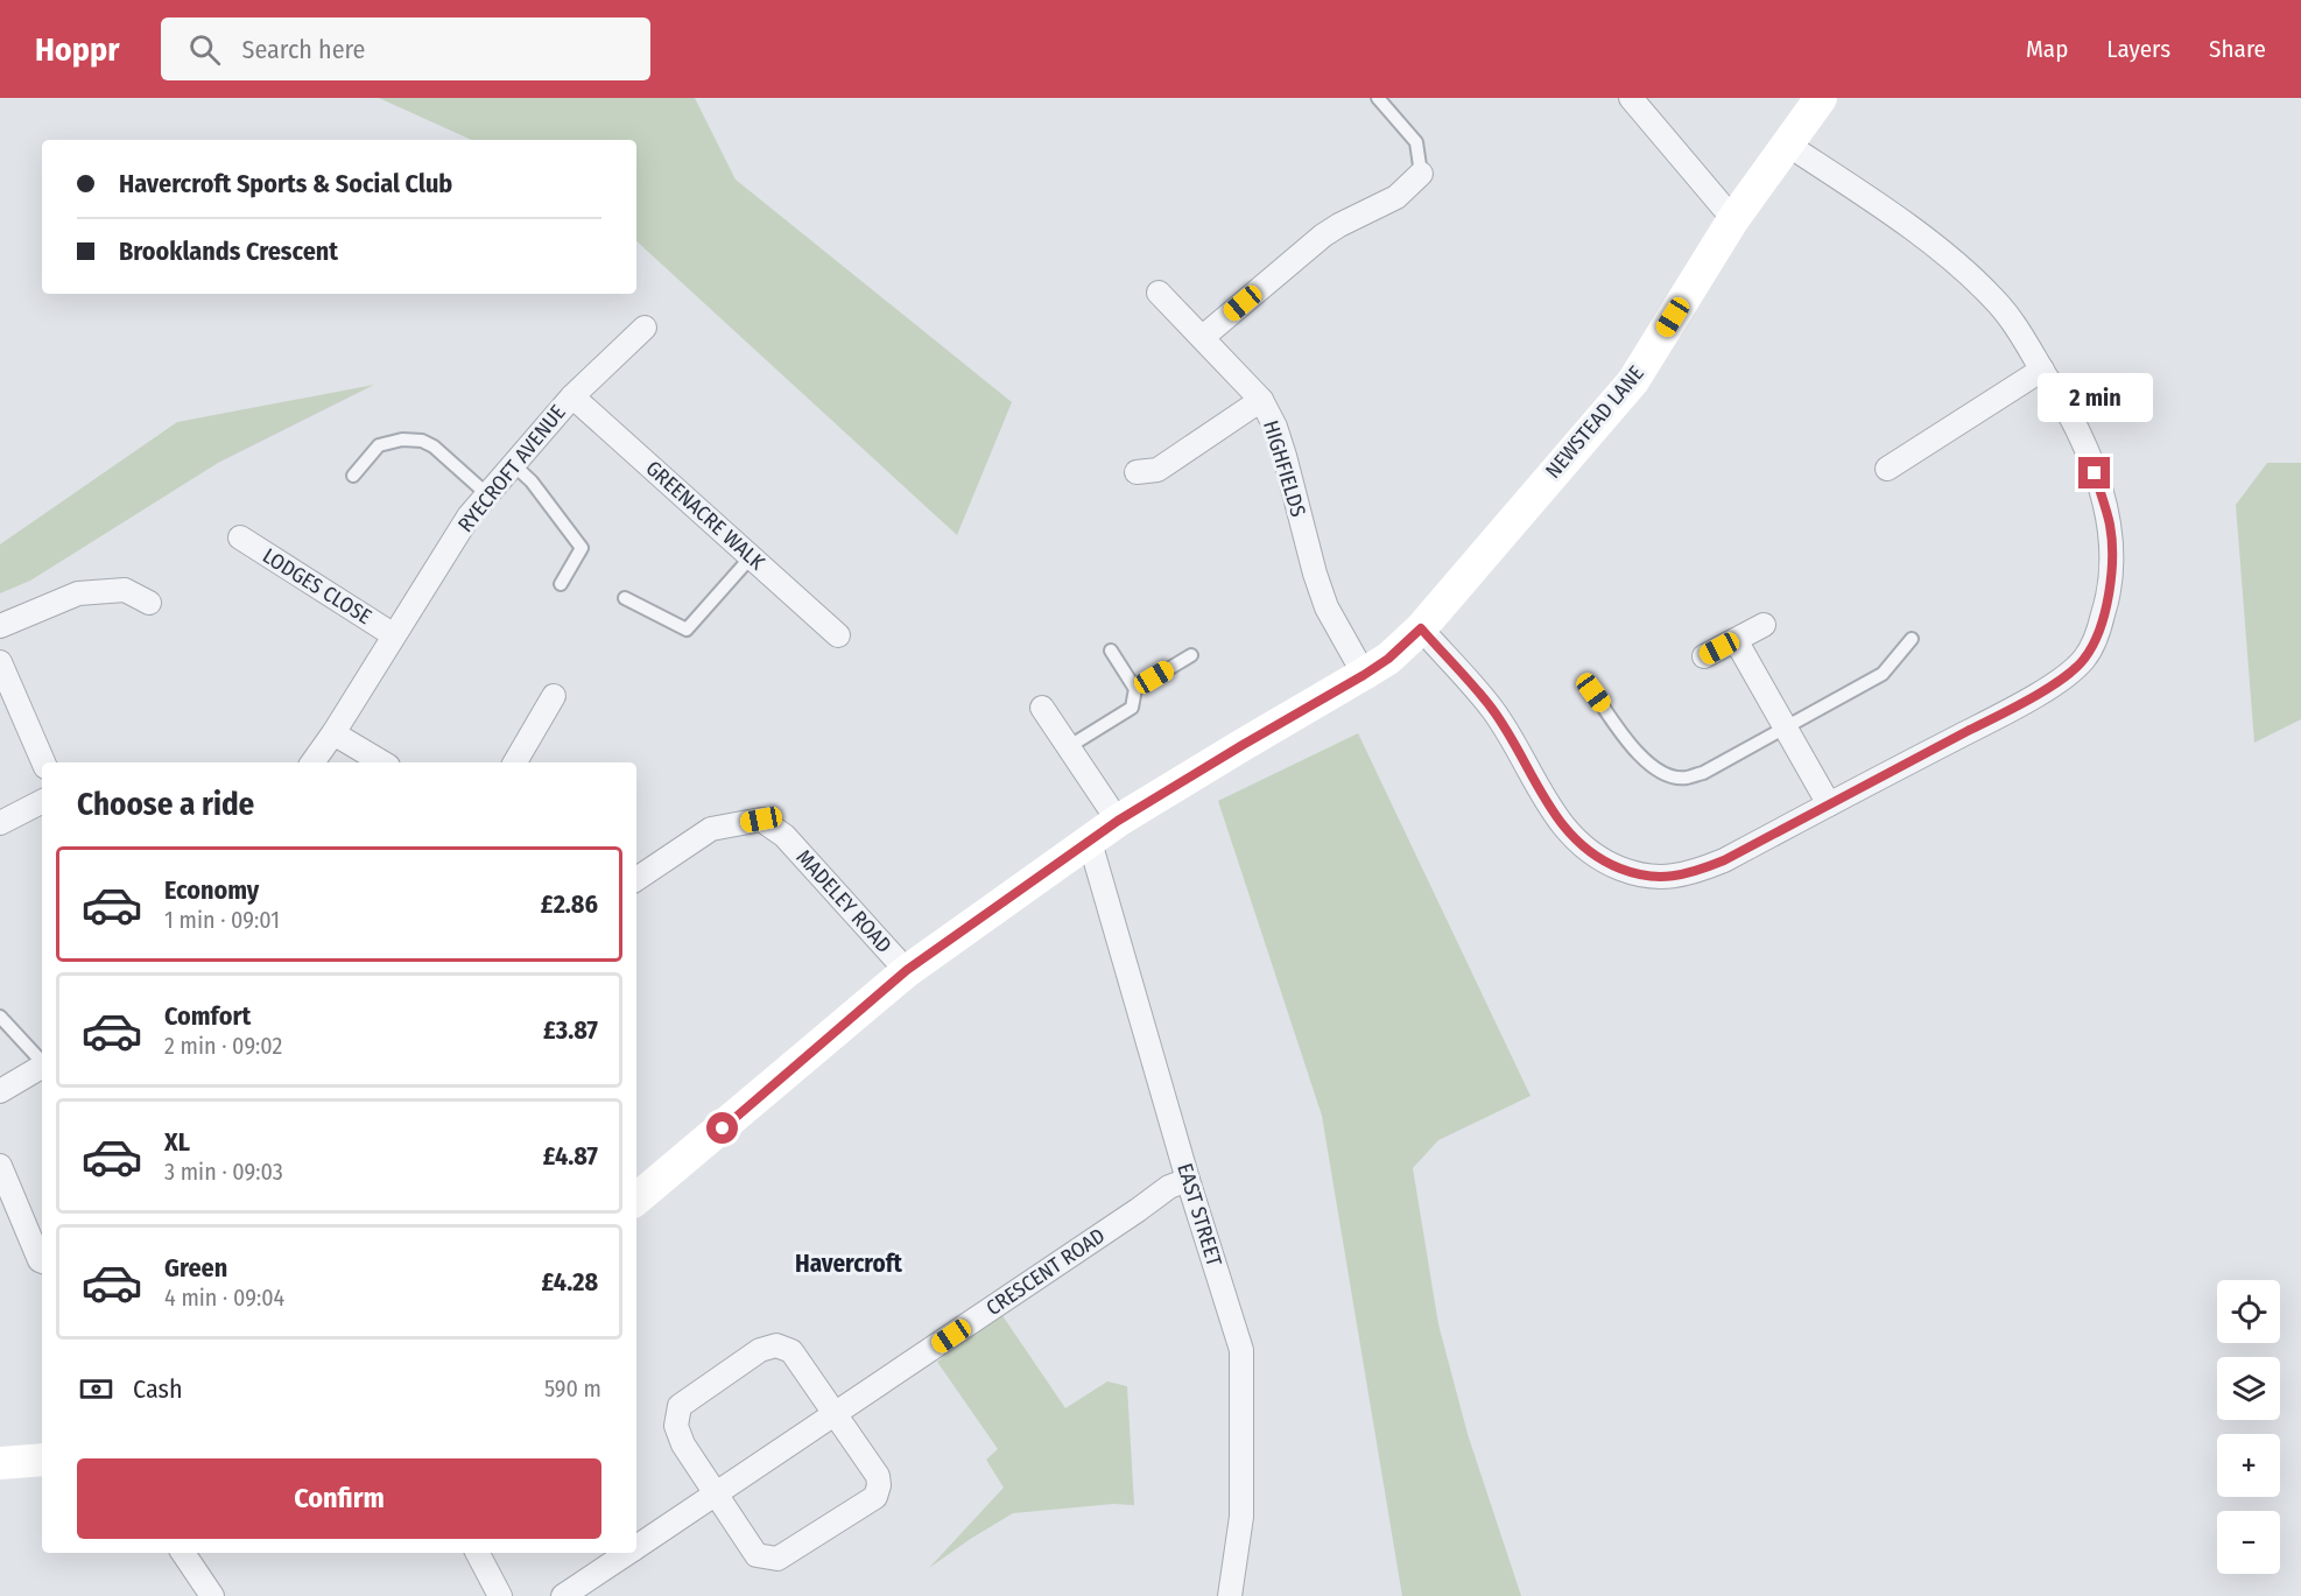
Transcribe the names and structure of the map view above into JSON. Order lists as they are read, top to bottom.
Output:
{
  "streets": {
    "main road": ["NEWSTEAD LANE"],
    "street": [
      "RYECROFT AVENUE",
      "HIGHFIELDS",
      "GREENACRE WALK",
      "LODGES CLOSE",
      "MADELEY ROAD",
      "EAST STREET",
      "CRESCENT ROAD"
    ]
  },
  "crossings": [
    ["NEWSTEAD LANE", "HIGHFIELDS"],
    ["NEWSTEAD LANE", "MADELEY ROAD"],
    ["NEWSTEAD LANE", "EAST STREET"],
    ["RYECROFT AVENUE", "GREENACRE WALK"],
    ["RYECROFT AVENUE", "LODGES CLOSE"],
    ["EAST STREET", "CRESCENT ROAD"]
  ],
  "districts": ["Havercroft"],
  "page": {
    "header": "Hoppr",
    "search": "Search here",
    "nav": ["Map", "Layers", "Share"],
    "banner": ["Havercroft Sports & Social Club", "Brooklands Crescent"],
    "bubble": "2 min",
    "heading": "Choose a ride",
    "list": [
      {
        "name": "Economy",
        "note": "1 min · 09:01",
        "value": "£2.86"
      },
      {
        "name": "Comfort",
        "note": "2 min · 09:02",
        "value": "£3.87"
      },
      {
        "name": "XL",
        "note": "3 min · 09:03",
        "value": "£4.87"
      },
      {
        "name": "Green",
        "note": "4 min · 09:04",
        "value": "£4.28"
      }
    ],
    "map_buttons": ["+", "−"],
    "pay": ["Cash", "590 m"],
    "buttons": "Confirm"
  }
}
